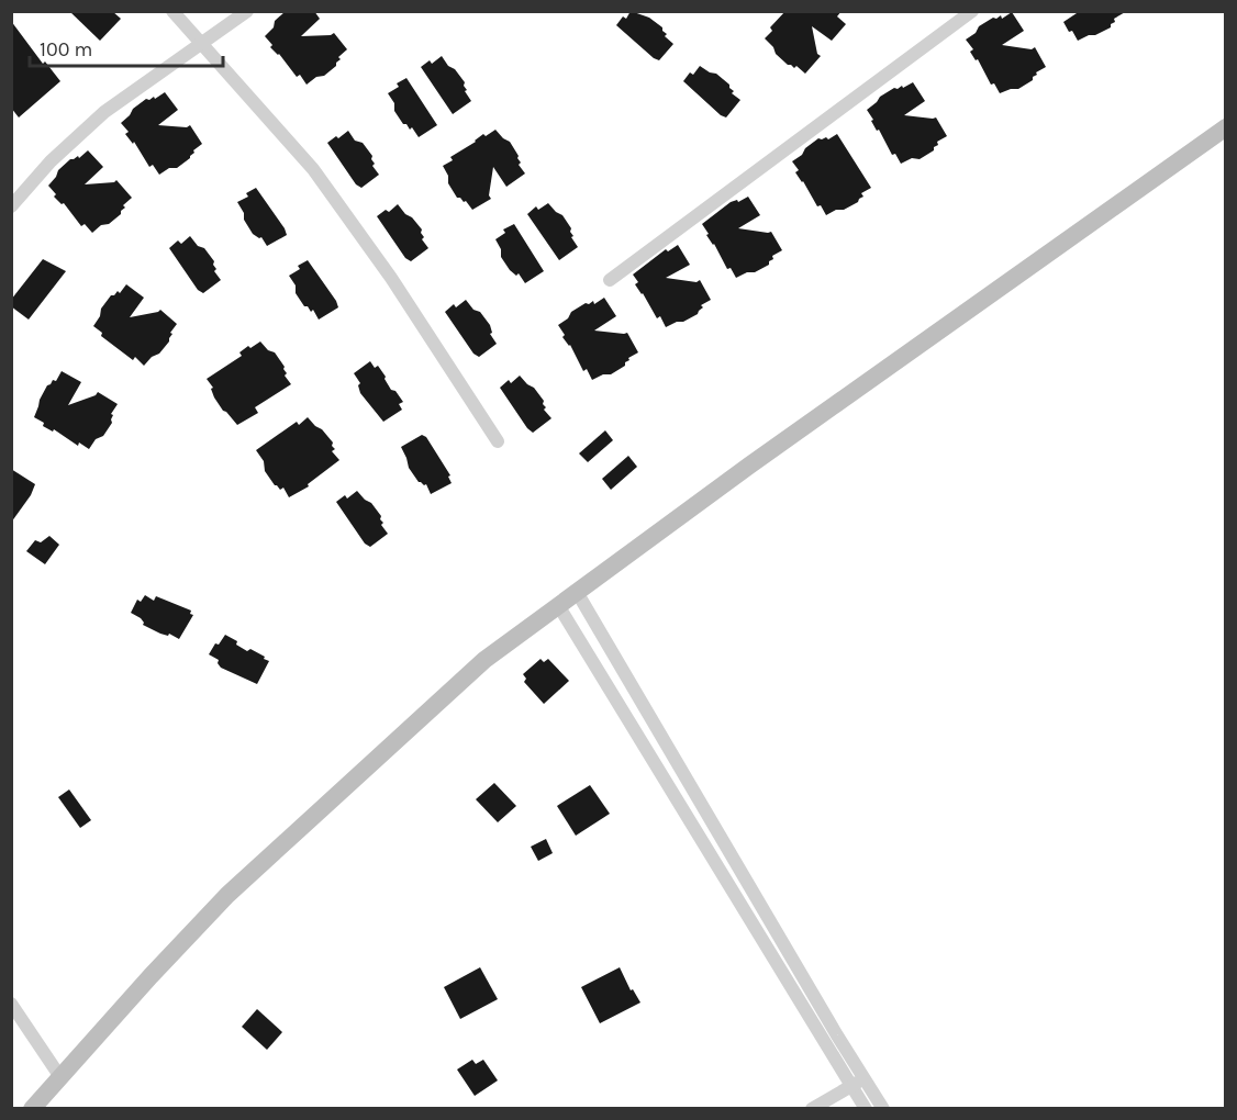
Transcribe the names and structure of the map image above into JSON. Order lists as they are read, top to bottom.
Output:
{
  "scale_bar": "100 m"
}
